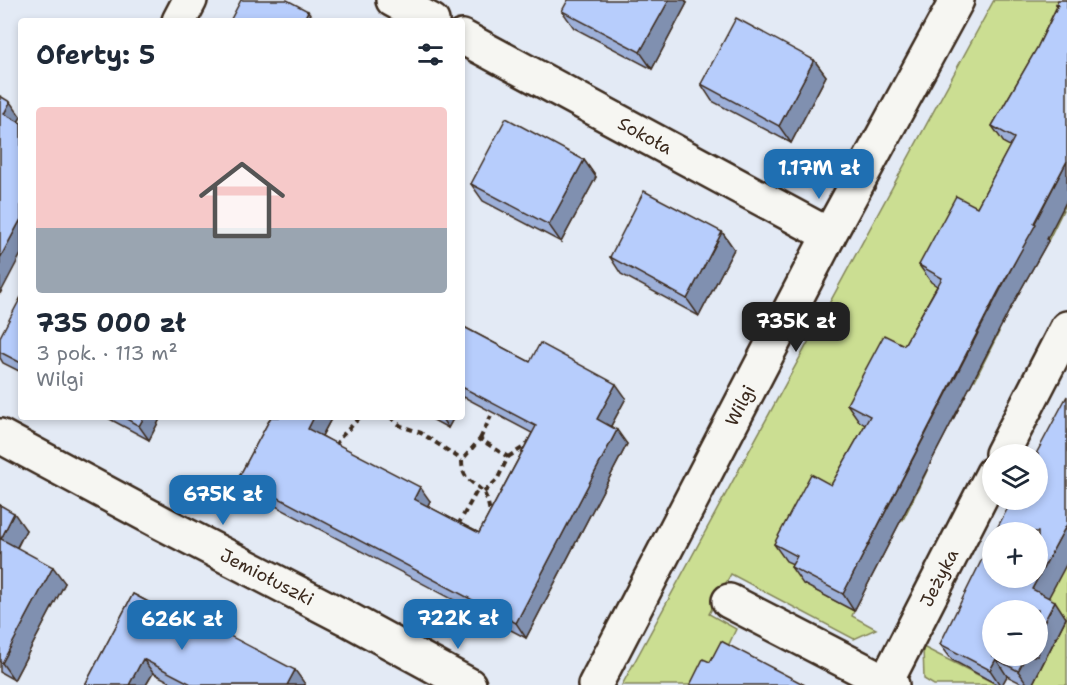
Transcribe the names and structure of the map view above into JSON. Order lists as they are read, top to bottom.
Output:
{
  "streets": {
    "street": [
      "Sokoła",
      "Wilgi",
      "Jemiołuszki",
      "Jeżyka"
    ]
  },
  "crossings": [
    ["Sokoła", "Wilgi"]
  ],
  "page": {
    "heading": "Oferty: 5",
    "list": [
      {
        "name": "735 000 zł",
        "note": "3 pok. · 113 m² · Wilgi"
      }
    ],
    "price": [
      "1.17M zł",
      "735K zł",
      "675K zł",
      "722K zł",
      "626K zł"
    ],
    "map_buttons": ["+", "−"]
  }
}
